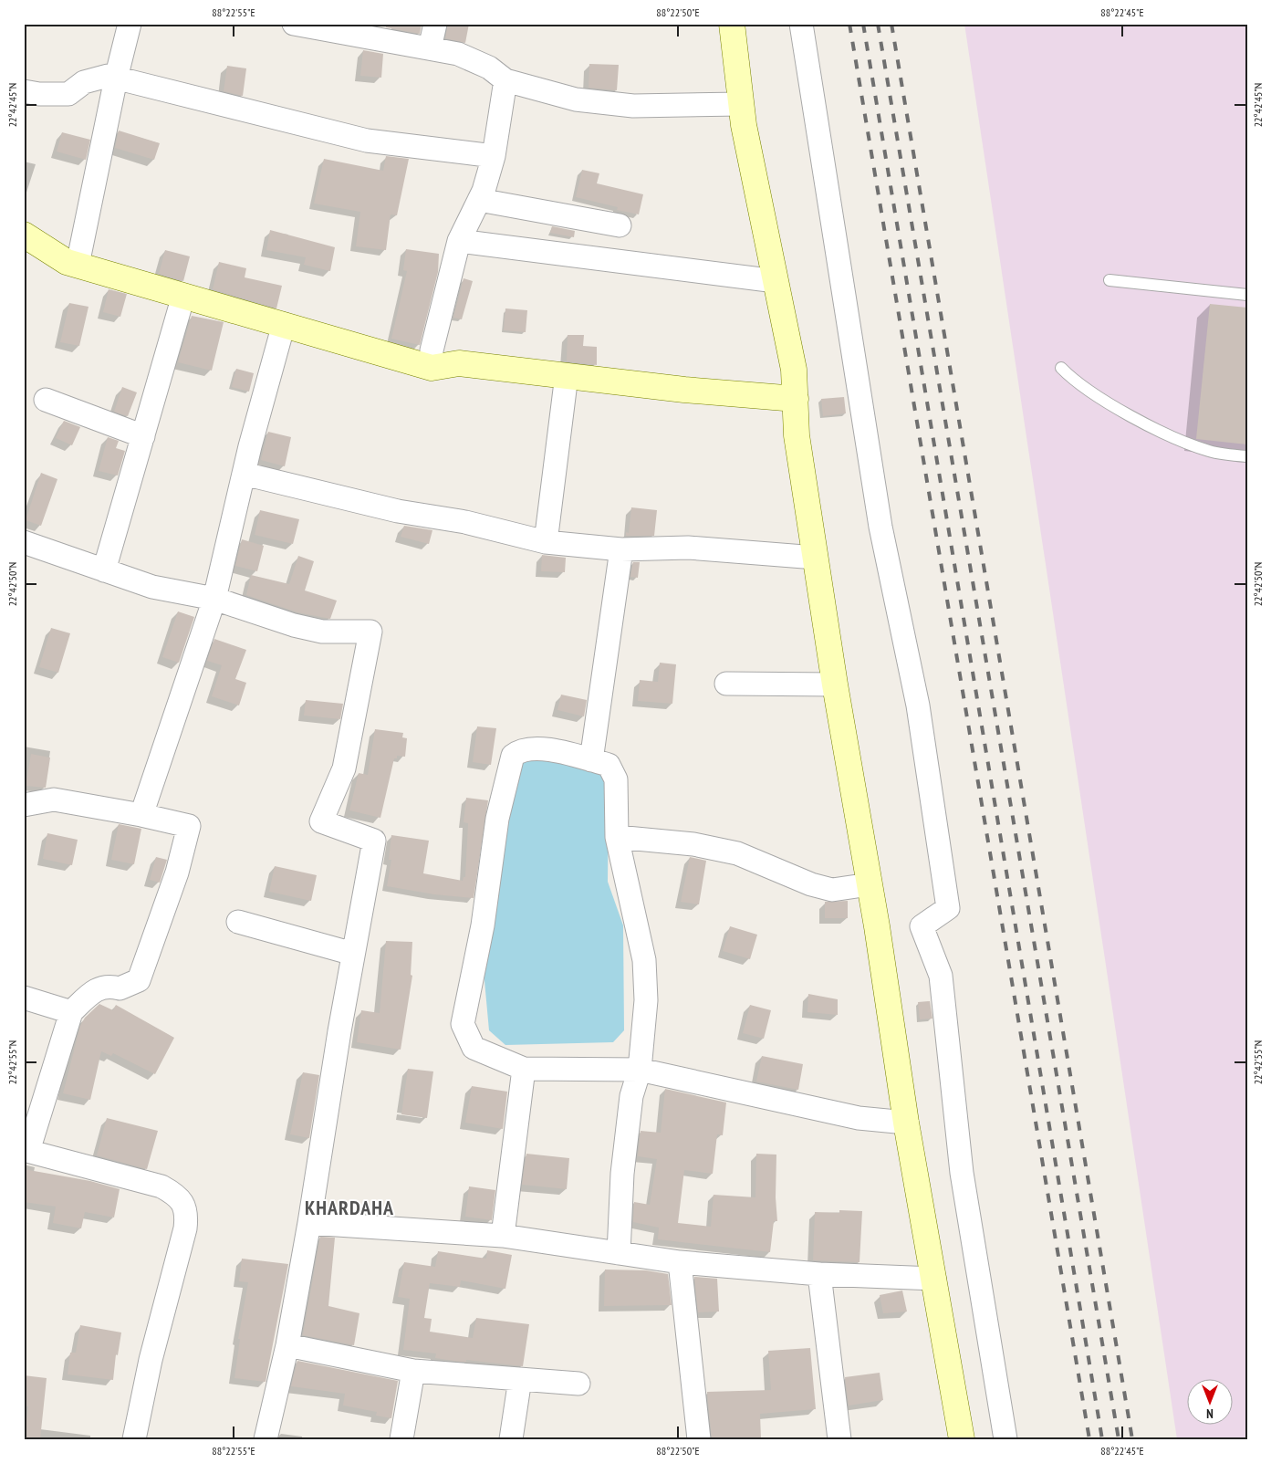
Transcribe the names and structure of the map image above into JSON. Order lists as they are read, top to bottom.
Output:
{
  "districts": ["KHARDAHA"],
  "north": "bottom",
  "coordinates": [
    "88°22'55\"E",
    "88°22'50\"E",
    "88°22'45\"E",
    "22°42'45\"N",
    "22°42'50\"N",
    "22°42'55\"N"
  ]
}
